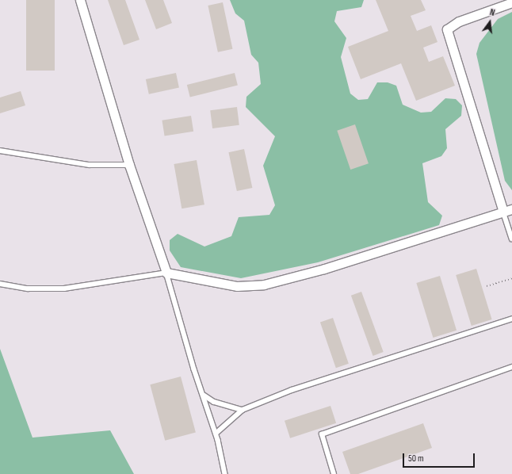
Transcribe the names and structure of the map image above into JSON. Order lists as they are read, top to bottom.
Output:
{
  "scale_bar": "50 m",
  "north": "top"
}
